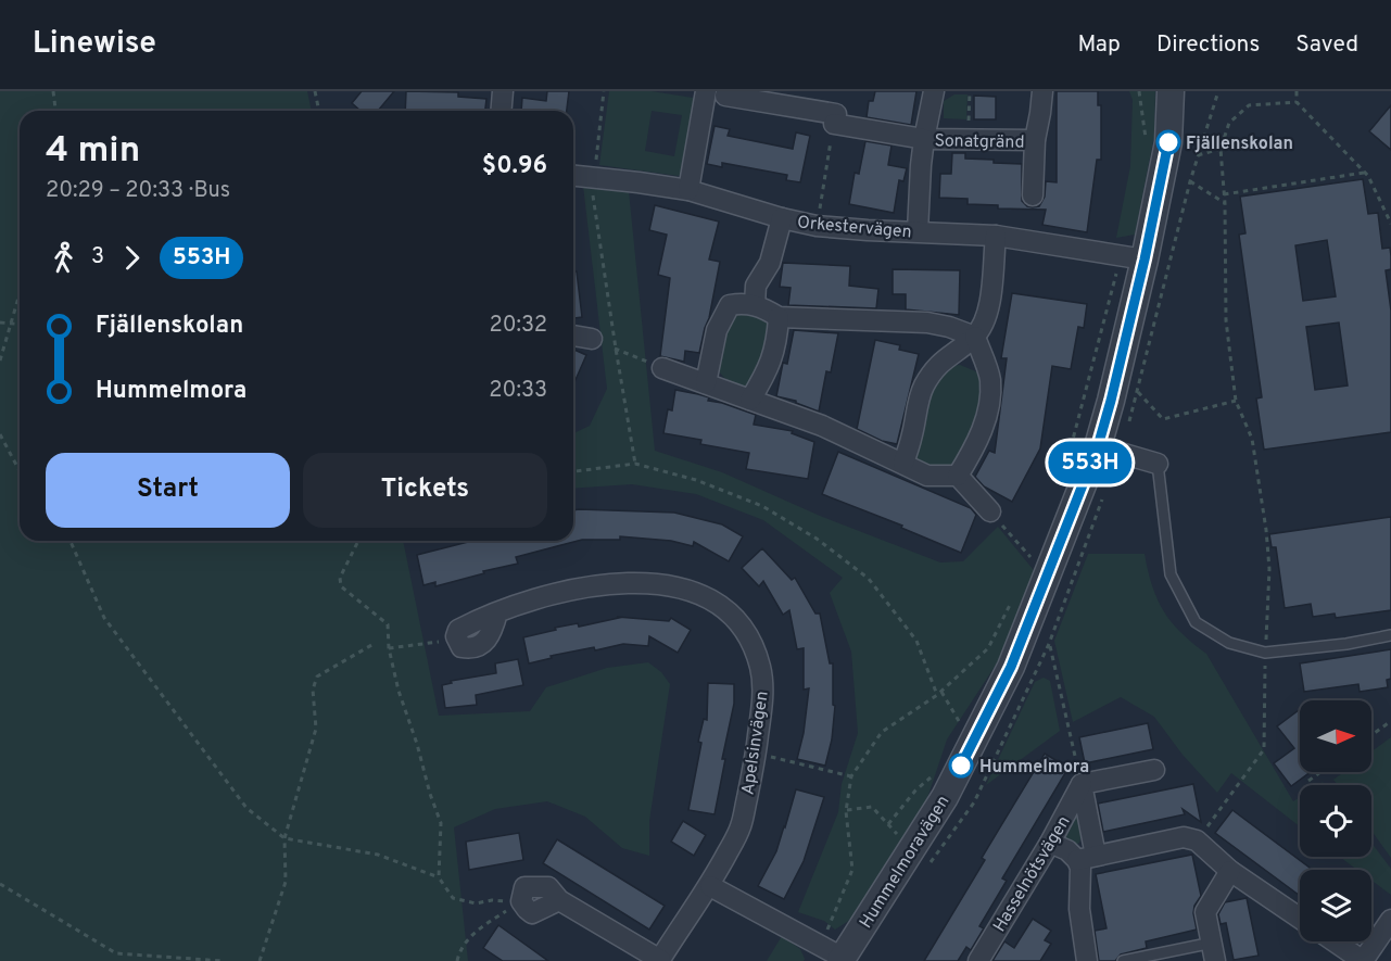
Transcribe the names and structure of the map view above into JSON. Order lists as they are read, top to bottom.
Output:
{
  "streets": {
    "street": [
      "Sonatgränd",
      "Orkestervägen",
      "Apelsinvägen",
      "Hummelmoravägen",
      "Hasselnötsvägen"
    ]
  },
  "crossings": [
    ["Sonatgränd", "Orkestervägen"],
    ["Orkestervägen", "Hummelmoravägen"]
  ],
  "places": ["Fjällenskolan", "Hummelmora"],
  "lines": ["bus line 553H"],
  "north": "right",
  "page": {
    "header": "Linewise",
    "nav": ["Map", "Directions", "Saved"],
    "on_map": "553H",
    "heading": ["4 min", "20:29 – 20:33 · Bus", "$0.96"],
    "legs": ["3", "553H"],
    "list": [
      {
        "name": "Fjällenskolan",
        "value": "20:32"
      },
      {
        "name": "Hummelmora",
        "value": "20:33"
      }
    ],
    "buttons": ["Start", "Tickets"]
  }
}
